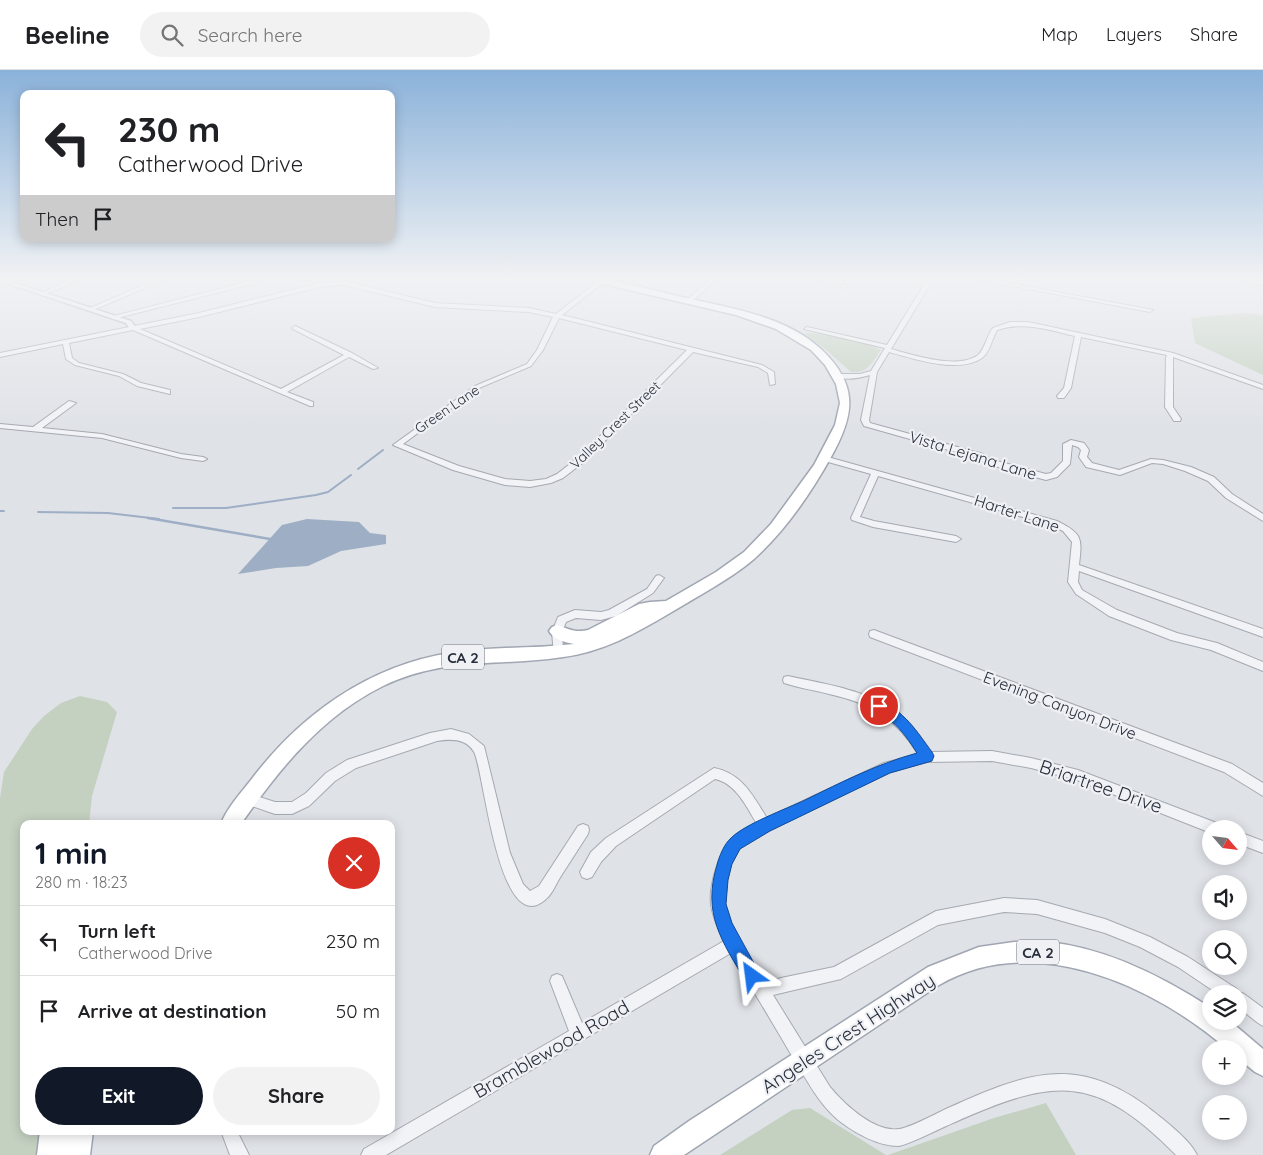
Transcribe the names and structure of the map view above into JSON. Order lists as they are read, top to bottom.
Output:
{
  "streets": {
    "main road": ["CA 2", "Angeles Crest Highway"],
    "street": [
      "Green Lane",
      "Valley Crest Street",
      "Vista Lejana Lane",
      "Harter Lane",
      "Evening Canyon Drive",
      "Briartree Drive",
      "Bramblewood Road"
    ]
  },
  "crossings": [
    ["Green Lane", "Valley Crest Street"],
    ["Harter Lane", "CA 2"],
    ["Briartree Drive", "Angeles Crest Highway"],
    ["Briartree Drive", "Bramblewood Road"]
  ],
  "north": "bottom right",
  "page": {
    "header": "Beeline",
    "search": "Search here",
    "nav": ["Map", "Layers", "Share"],
    "turn": ["230 m", "Catherwood Drive"],
    "then": "Then",
    "map_buttons": ["+", "−"],
    "heading": ["1 min", "280 m · 18:23"],
    "list": [
      {
        "name": "Turn left",
        "note": "Catherwood Drive",
        "value": "230 m"
      },
      {
        "name": "Arrive at destination",
        "value": "50 m"
      }
    ],
    "buttons": ["Exit", "Share"]
  }
}
